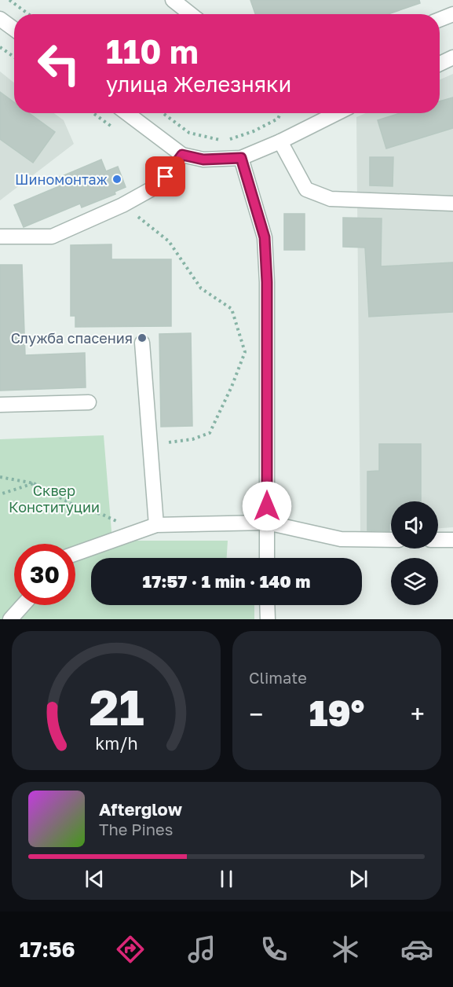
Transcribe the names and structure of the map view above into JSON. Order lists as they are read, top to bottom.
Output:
{
  "parks": ["Сквер Конституции"],
  "places": ["Шиномонтаж", "Служба спасения"],
  "page": {
    "turn": ["110 m", "улица Железняки"],
    "limit": "30",
    "trip": "17:57 · 1 min · 140 m",
    "tile": "Climate",
    "heat": ["−", "19°", "+"],
    "song": ["Afterglow", "The Pines"],
    "tabs": "17:56",
    "gauge": ["21", "km/h"]
  }
}
